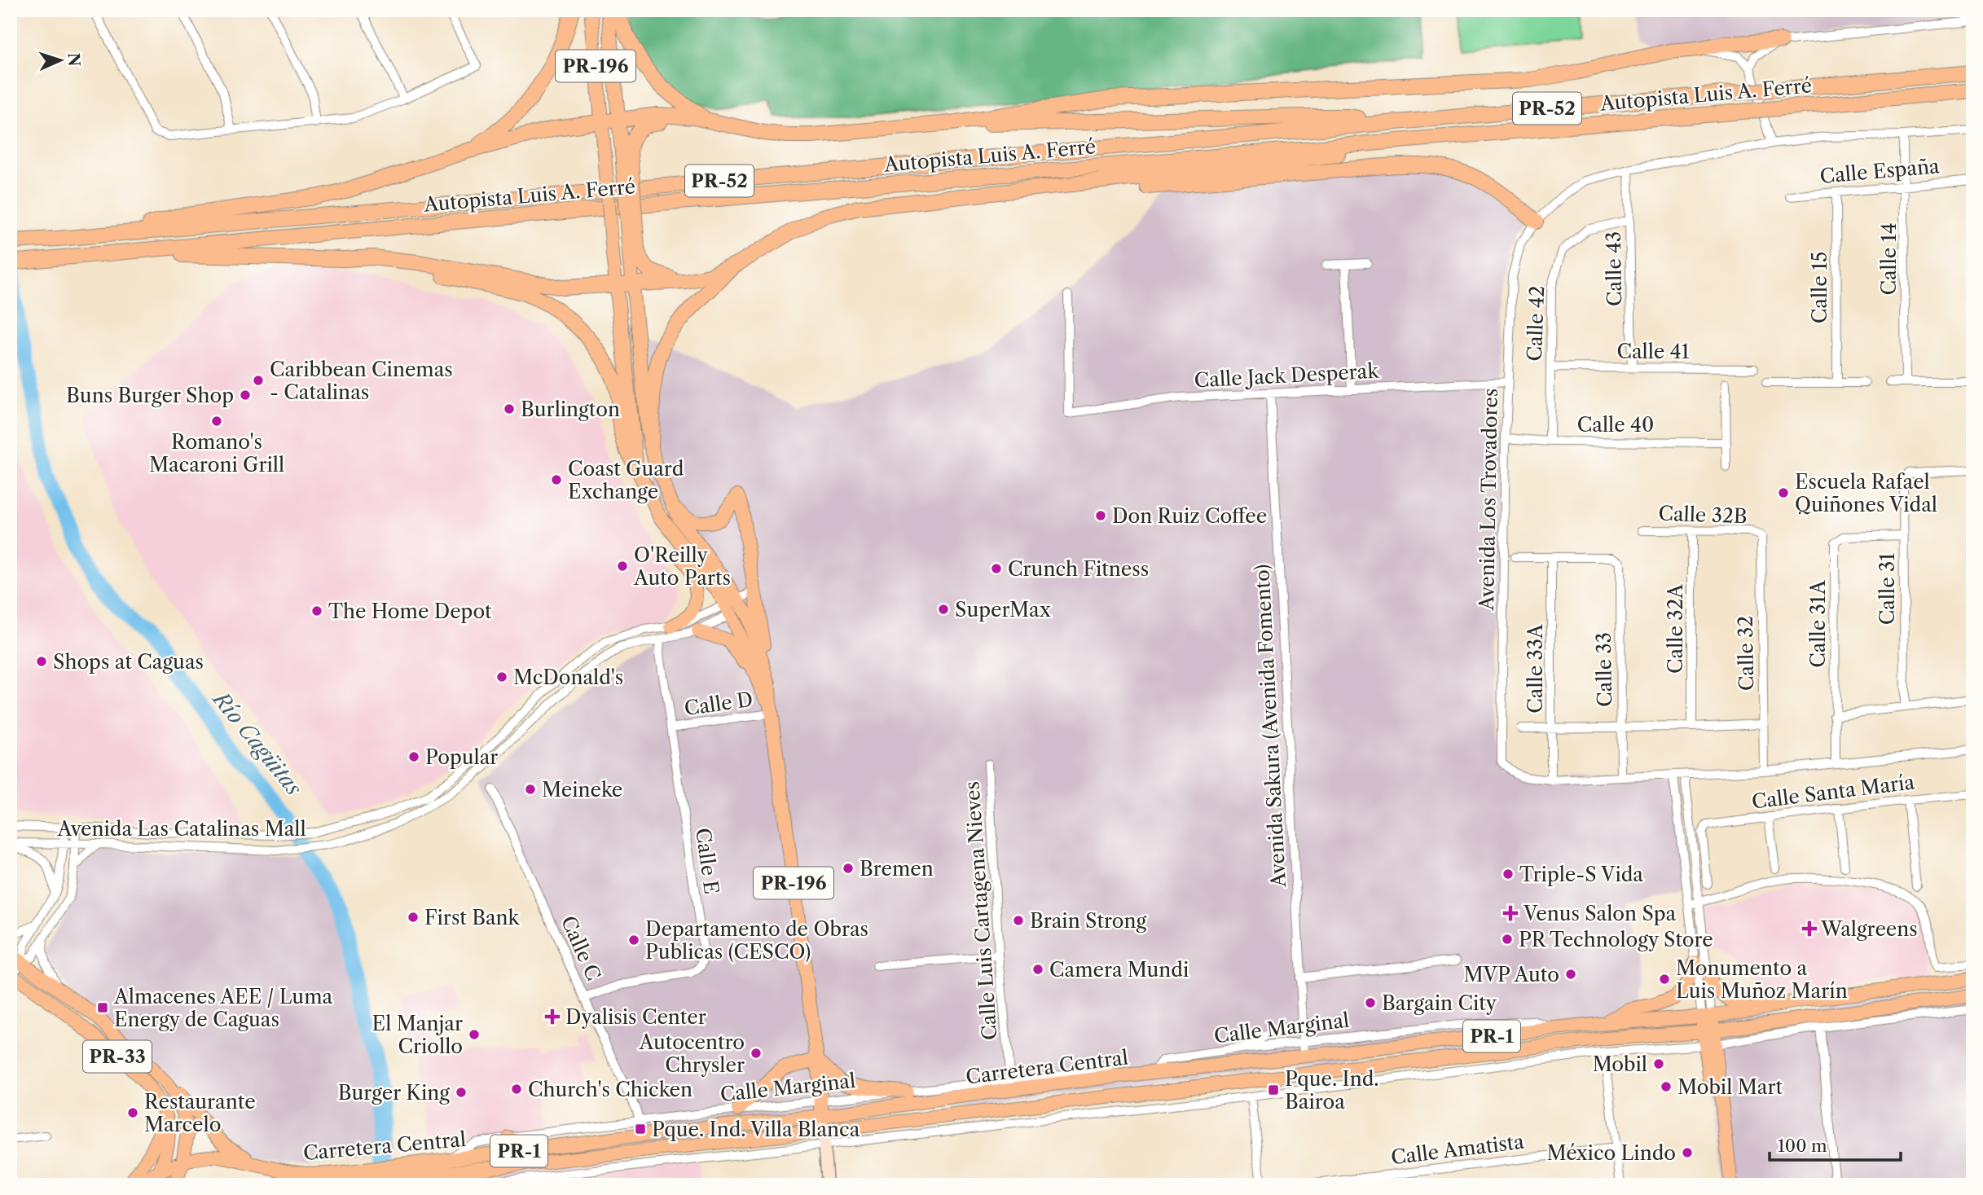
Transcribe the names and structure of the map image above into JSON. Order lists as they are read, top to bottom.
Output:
{
  "streets": {
    "highway": ["Autopista Luis A. Ferré", "PR-52"],
    "main road": [
      "PR-196",
      "PR-1",
      "PR-33",
      "Carretera Central"
    ],
    "street": [
      "Calle España",
      "Calle 14",
      "Calle 43",
      "Calle 15",
      "Calle 42",
      "Calle 41",
      "Calle Jack Desperak",
      "Calle 40",
      "Avenida Los Trovadores",
      "Calle 32B",
      "Calle 31",
      "Calle 31A",
      "Calle 32A",
      "Calle 32",
      "Calle 33A",
      "Calle 33",
      "Calle D",
      "Avenida Sakura (Avenida Fomento)",
      "Calle Santa María",
      "Avenida Las Catalinas Mall",
      "Calle E",
      "Calle Luis Cartagena Nieves",
      "Calle C",
      "Calle Marginal",
      "Calle Amatista"
    ]
  },
  "crossings": [
    ["PR-196", "Calle D"],
    ["PR-196", "Avenida Las Catalinas Mall"],
    ["PR-196", "Calle Marginal"],
    ["PR-196", "Carretera Central"],
    ["Calle España", "Calle 14"],
    ["Calle España", "Calle 15"],
    ["Calle 14", "Avenida Los Trovadores"],
    ["Calle 43", "Calle 42"],
    ["Calle 43", "Calle 41"],
    ["Calle 43", "Avenida Los Trovadores"],
    ["Calle 42", "Calle 41"],
    ["Calle 42", "Calle 40"],
    ["Calle Jack Desperak", "Avenida Los Trovadores"],
    ["Calle Jack Desperak", "Avenida Sakura (Avenida Fomento)"],
    ["Calle 40", "Avenida Los Trovadores"],
    ["Avenida Los Trovadores", "Calle 32"],
    ["Avenida Los Trovadores", "Calle 33A"],
    ["Avenida Los Trovadores", "Calle 33"],
    ["Calle 32B", "Calle 32A"],
    ["Calle 32B", "Calle 32"],
    ["Calle 31", "Calle 31A"],
    ["Calle 33A", "Calle 33"],
    ["Calle D", "Calle E"],
    ["Avenida Sakura (Avenida Fomento)", "Calle Marginal"],
    ["Avenida Sakura (Avenida Fomento)", "Carretera Central"],
    ["Avenida Las Catalinas Mall", "Calle E"],
    ["Calle E", "Calle C"],
    ["Calle Luis Cartagena Nieves", "Calle Marginal"],
    ["Calle Luis Cartagena Nieves", "Carretera Central"],
    ["Calle C", "Calle Marginal"],
    ["Calle Marginal", "Carretera Central"],
    ["PR-33", "Carretera Central"]
  ],
  "water": ["Río Cagüitas"],
  "places": {
    "other": [
      "Caribbean Cinemas - Catalinas",
      "Buns Burger Shop",
      "Burlington",
      "Romano's Macaroni Grill",
      "Coast Guard Exchange",
      "Escuela Rafael Quiñones Vidal",
      "Don Ruiz Coffee",
      "O'Reilly Auto Parts",
      "Crunch Fitness",
      "SuperMax",
      "The Home Depot",
      "Shops at Caguas",
      "McDonald's",
      "Popular",
      "Meineke",
      "Bremen",
      "Triple-S Vida",
      "First Bank",
      "Brain Strong",
      "PR Technology Store",
      "Departamento de Obras Publicas (CESCO)",
      "Camera Mundi",
      "MVP Auto",
      "Monumento a Luis Muñoz Marín",
      "Bargain City",
      "El Manjar Criollo",
      "Autocentro Chrysler",
      "Mobil",
      "Mobil Mart",
      "Church's Chicken",
      "Burger King",
      "Restaurante Marcelo",
      "México Lindo"
    ],
    "health": ["Venus Salon Spa", "Walgreens", "Dyalisis Center"],
    "transit": ["Almacenes AEE / Luma Energy de Caguas", "Pque. Ind. Bairoa", "Pque. Ind. Villa Blanca"]
  },
  "scale_bar": "100 m",
  "north": "right"
}
